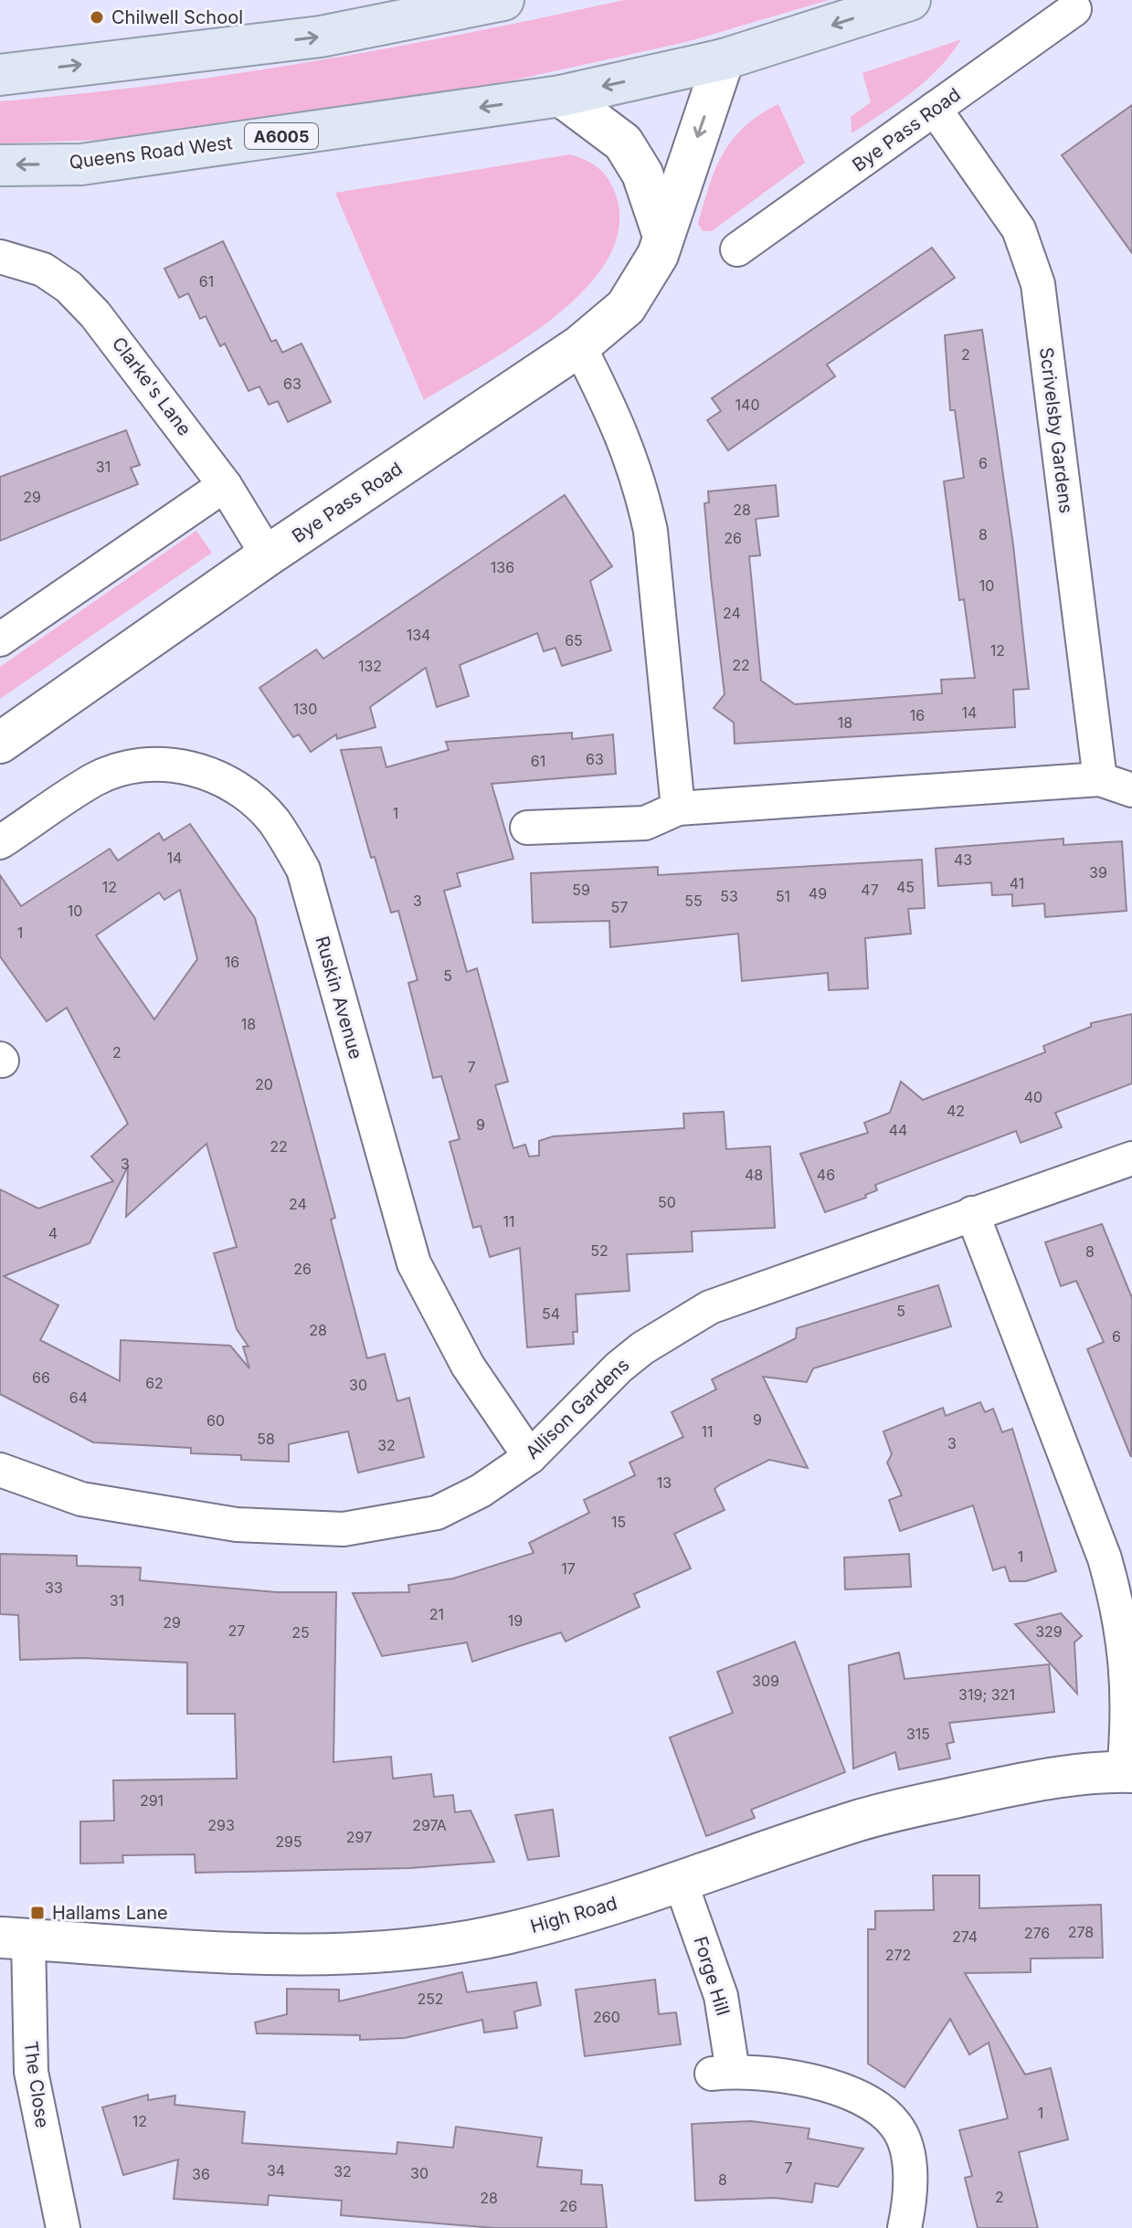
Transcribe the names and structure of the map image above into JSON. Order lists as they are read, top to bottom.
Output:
{
  "streets": {
    "main road": [
      "Bye Pass Road",
      "A6005",
      "Queens Road West",
      "High Road"
    ],
    "street": [
      "Clarke's Lane",
      "Scrivelsby Gardens",
      "Ruskin Avenue",
      "Allison Gardens",
      "Forge Hill",
      "The Close"
    ]
  },
  "crossings": [
    ["Bye Pass Road", "A6005"],
    ["Bye Pass Road", "Clarke's Lane"],
    ["Bye Pass Road", "Scrivelsby Gardens"],
    ["A6005", "Queens Road West"],
    ["Ruskin Avenue", "Allison Gardens"],
    ["High Road", "Forge Hill"],
    ["High Road", "The Close"]
  ],
  "places": {
    "other": ["Chilwell School"],
    "transit": ["Hallams Lane"]
  },
  "house_numbers": [
    "61",
    "2",
    "63",
    "140",
    "6",
    "31",
    "29",
    "28",
    "8",
    "26",
    "136",
    "10",
    "24",
    "134",
    "65",
    "12",
    "22",
    "132",
    "130",
    "14",
    "16",
    "18",
    "63",
    "61",
    "1",
    "14",
    "43",
    "39",
    "41",
    "12",
    "45",
    "59",
    "47",
    "49",
    "53",
    "51",
    "3",
    "55",
    "57",
    "10",
    "1",
    "16",
    "5",
    "18",
    "2",
    "7",
    "20",
    "40",
    "42",
    "9",
    "44",
    "22",
    "3",
    "48",
    "46",
    "50",
    "24",
    "11",
    "4",
    "52",
    "8",
    "26",
    "5",
    "54",
    "28",
    "6",
    "66",
    "62",
    "30",
    "64",
    "9",
    "60",
    "11",
    "58",
    "3",
    "32",
    "13",
    "15",
    "1",
    "17",
    "33",
    "31",
    "21",
    "19",
    "29",
    "27",
    "329",
    "25",
    "309",
    "319; 321",
    "315",
    "291",
    "293",
    "297A",
    "297",
    "295",
    "278",
    "276",
    "274",
    "272",
    "252",
    "260",
    "1",
    "12",
    "7",
    "34",
    "32",
    "30",
    "36",
    "8",
    "2",
    "28",
    "26"
  ]
}
